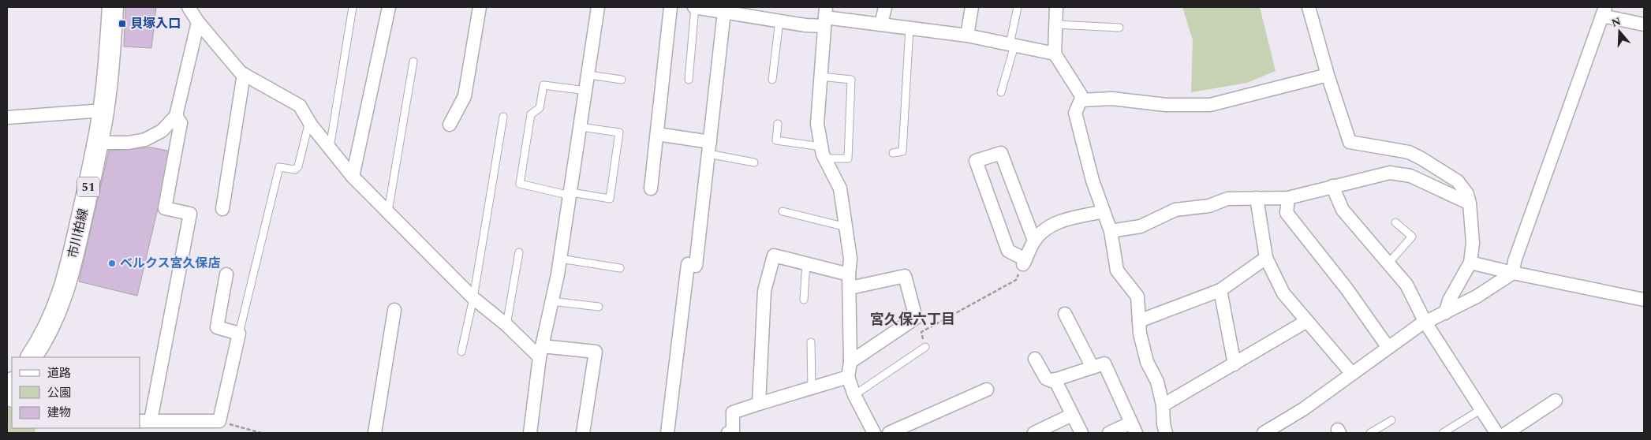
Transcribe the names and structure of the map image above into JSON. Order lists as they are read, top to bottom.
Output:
{
  "streets": {
    "main road": ["51", "市川柏線"]
  },
  "districts": ["宮久保六丁目"],
  "places": {
    "transit": ["貝塚入口"],
    "other": ["ベルクス宮久保店"]
  },
  "legend": ["道路", "公園", "建物"],
  "north": "top"
}
